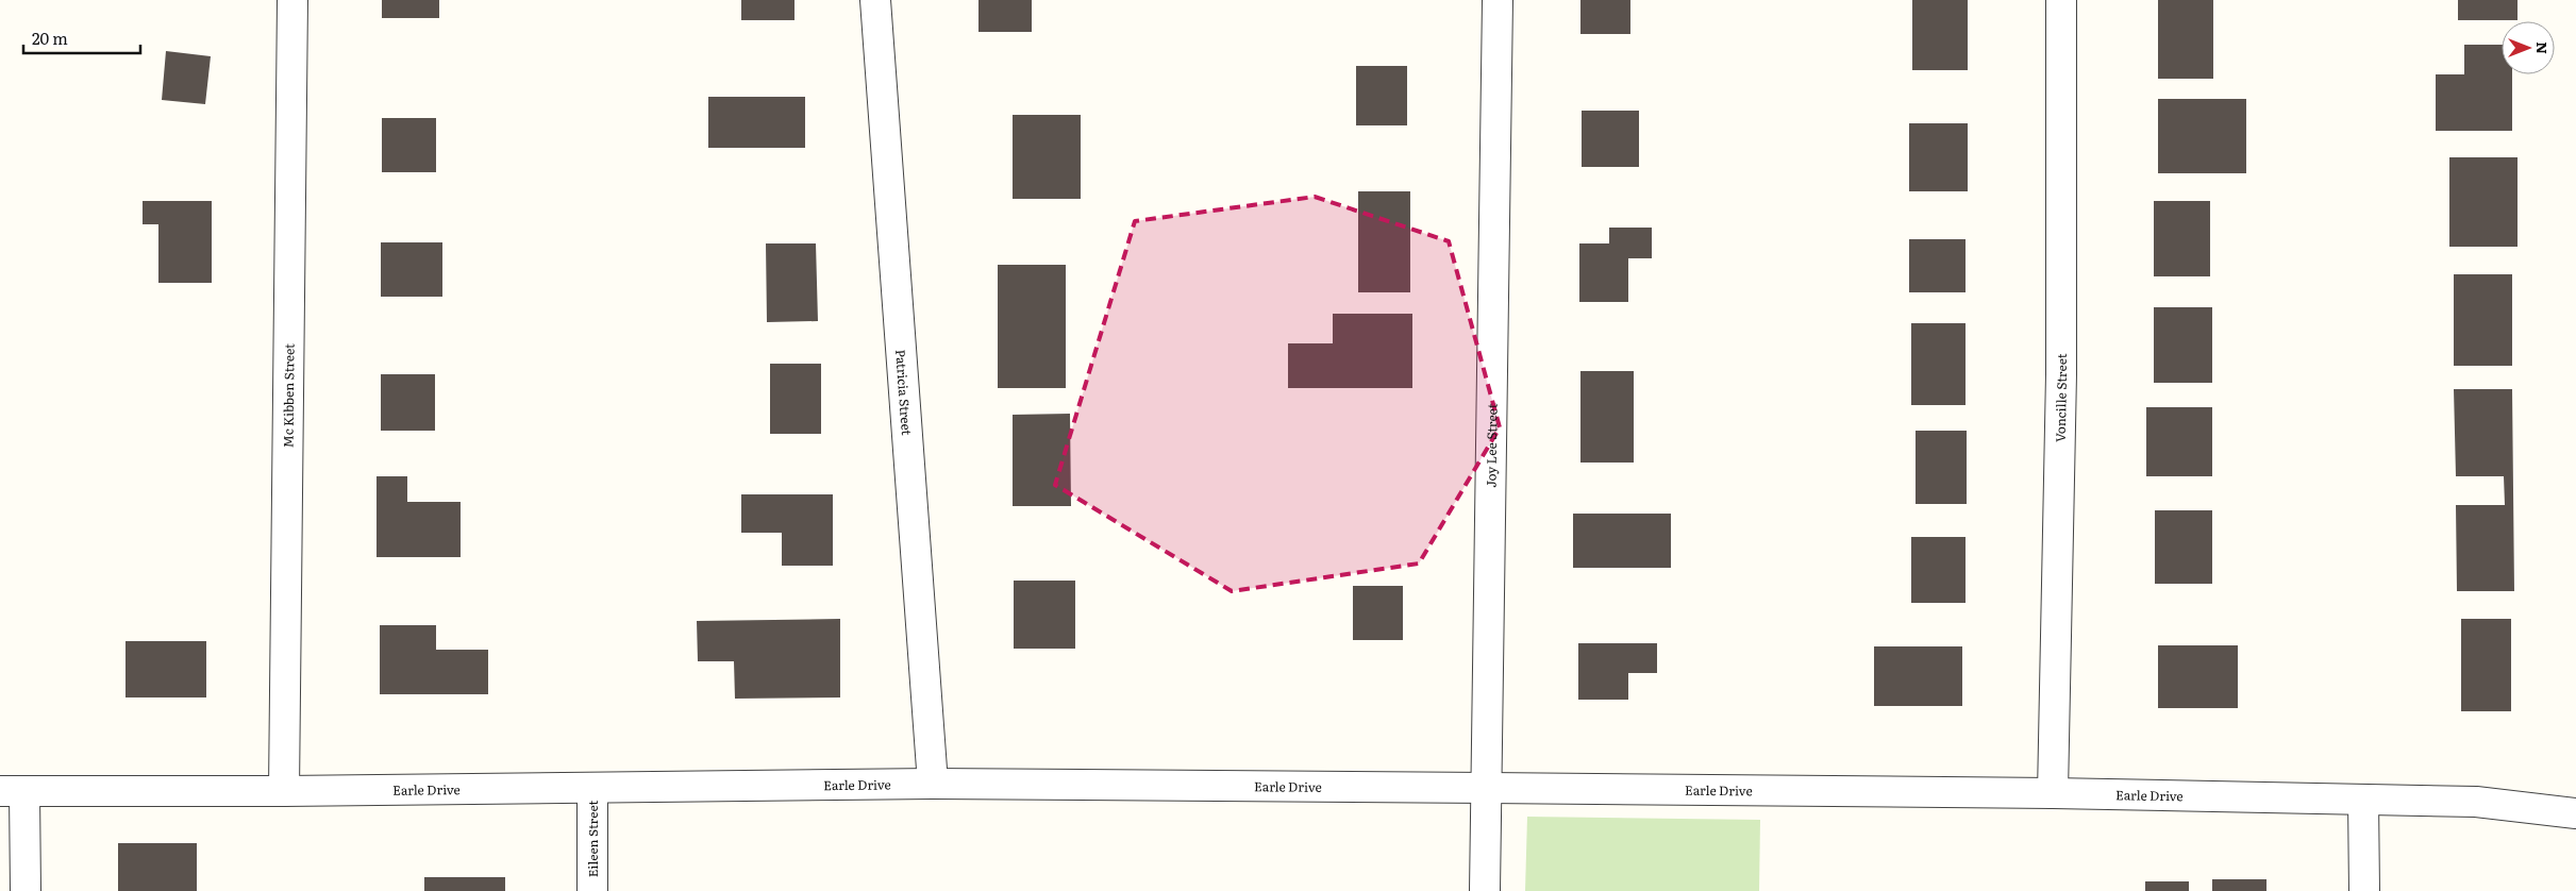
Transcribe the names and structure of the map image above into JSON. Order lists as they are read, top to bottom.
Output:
{
  "streets": {
    "street": [
      "Patricia Street",
      "Mc Kibben Street",
      "Voncille Street",
      "Joy Lee Street",
      "Earle Drive",
      "Eileen Street"
    ]
  },
  "crossings": [
    ["Patricia Street", "Earle Drive"],
    ["Mc Kibben Street", "Earle Drive"],
    ["Voncille Street", "Earle Drive"],
    ["Joy Lee Street", "Earle Drive"],
    ["Earle Drive", "Eileen Street"]
  ],
  "scale_bar": "20 m",
  "north": "right"
}
